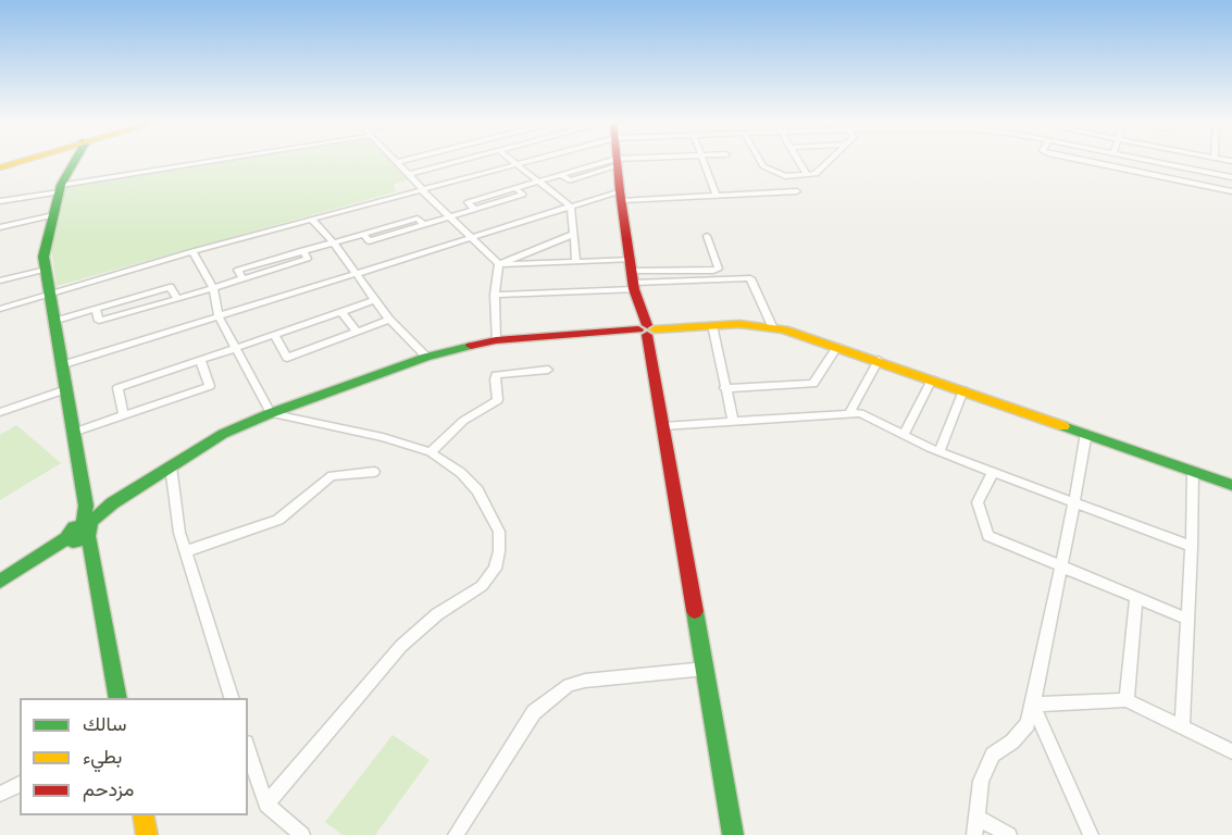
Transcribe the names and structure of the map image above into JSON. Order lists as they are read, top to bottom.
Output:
{
  "legend": ["سالك", "بطيء", "مزدحم"]
}
